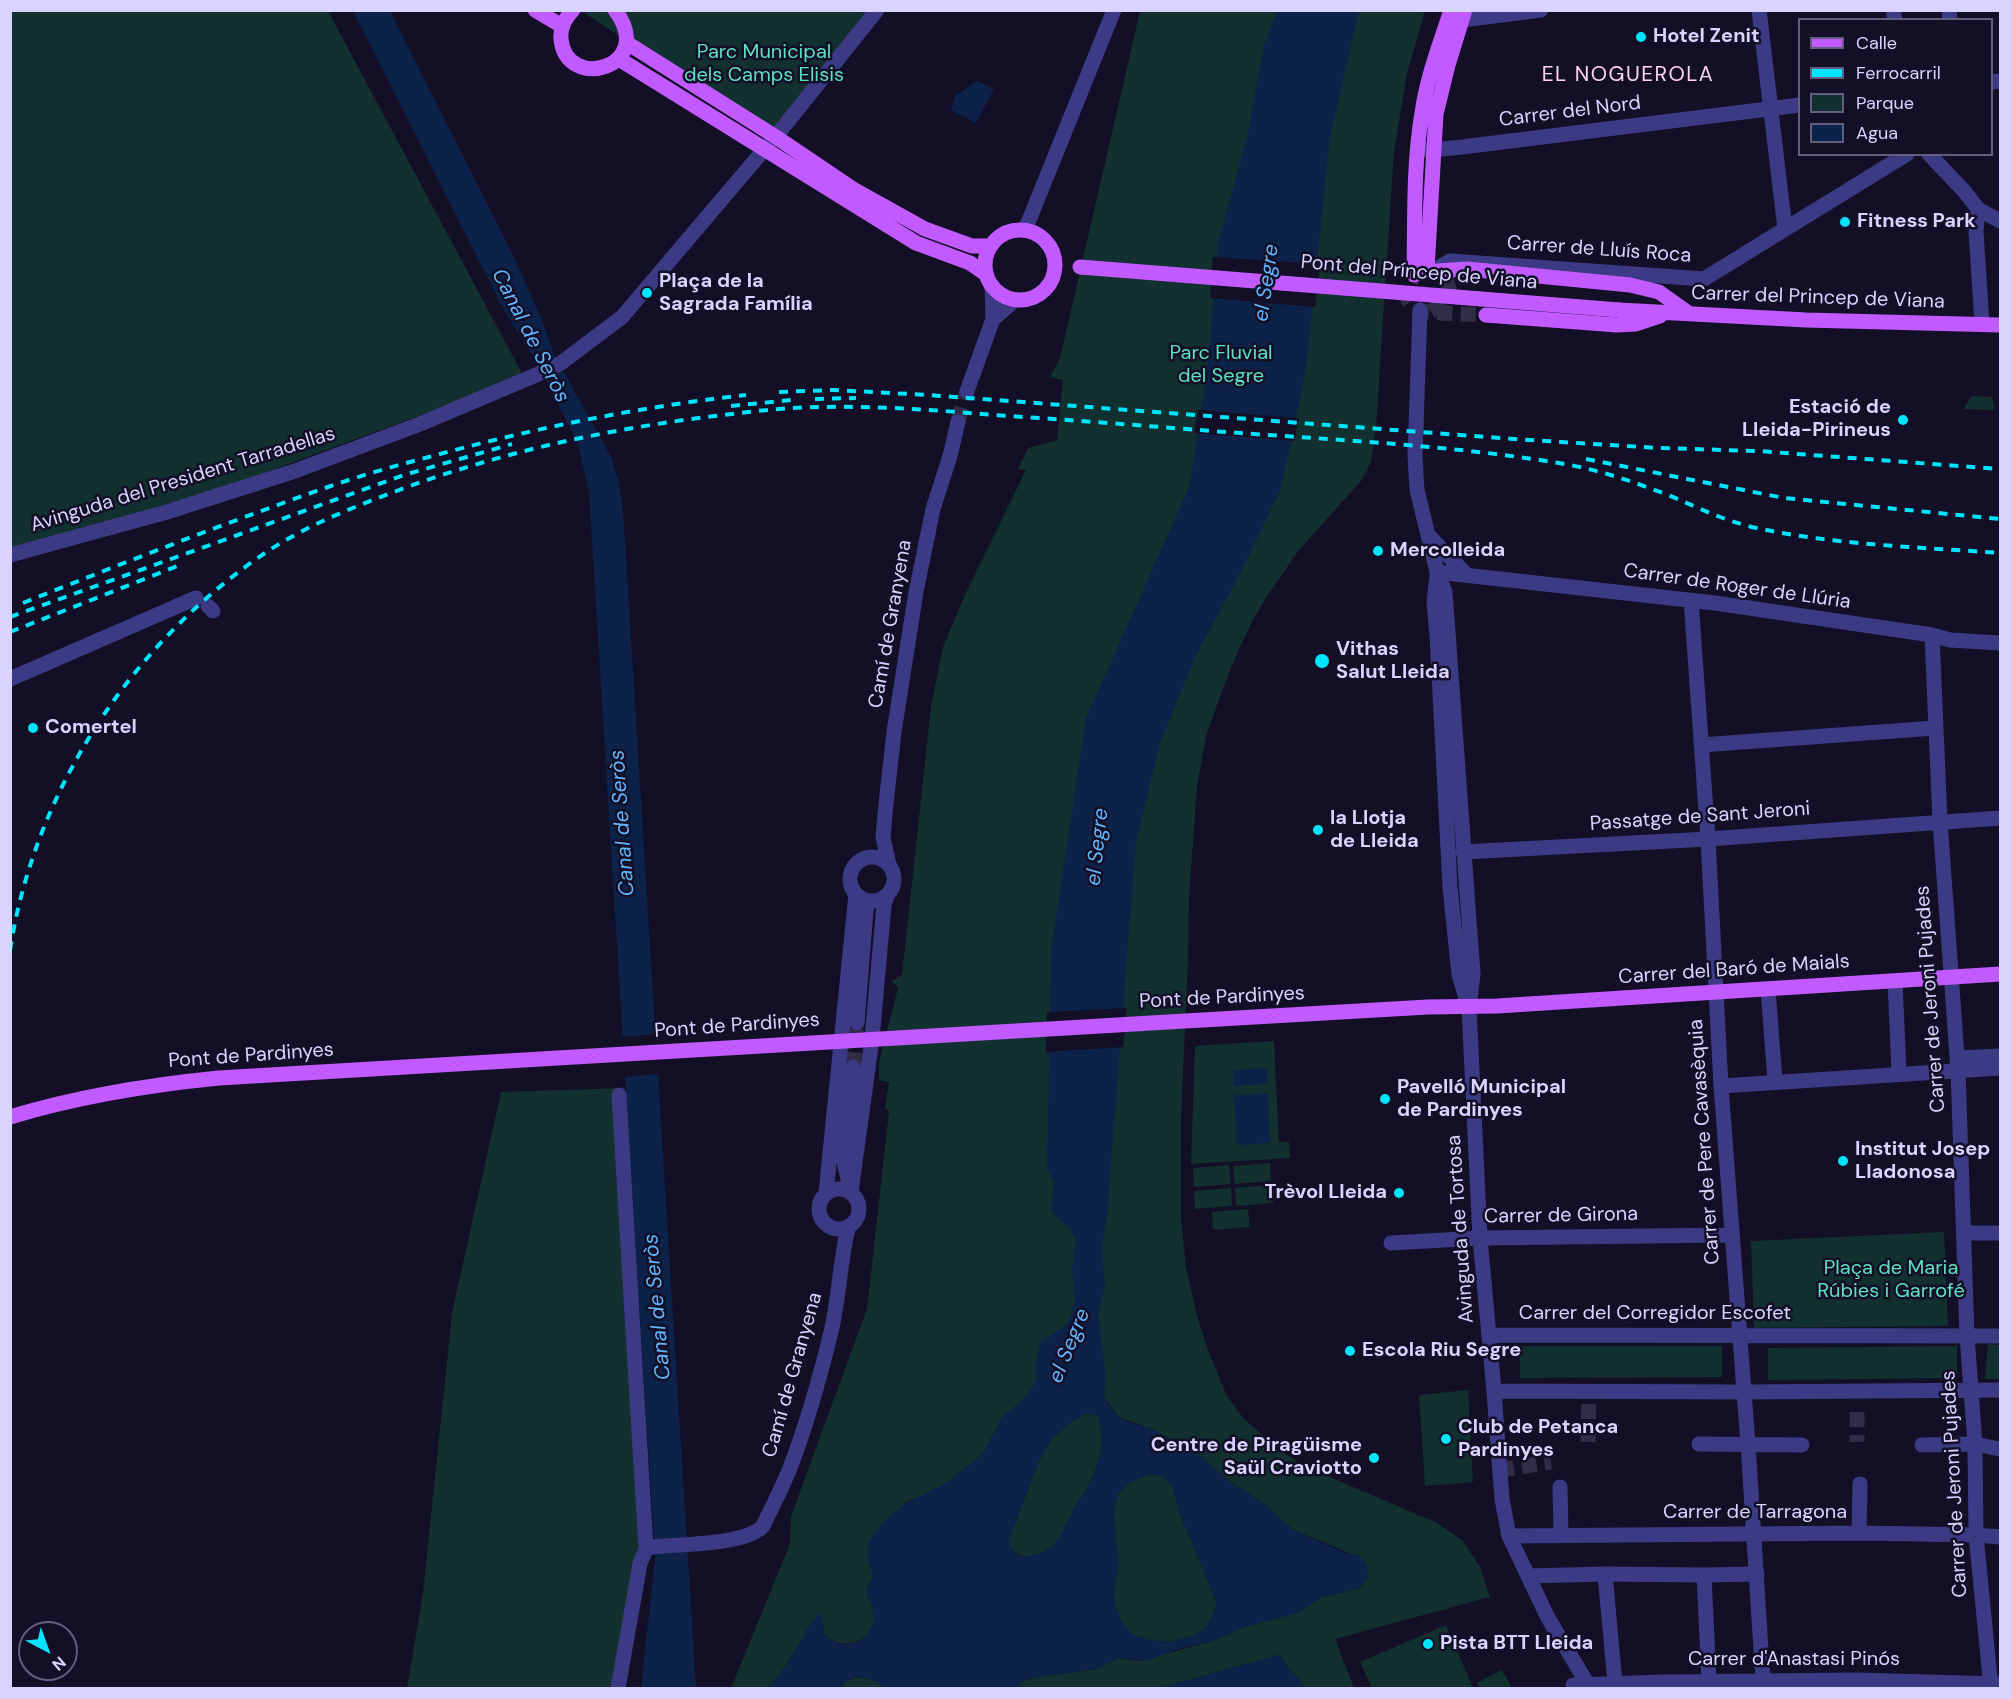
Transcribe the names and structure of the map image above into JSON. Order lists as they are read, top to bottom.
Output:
{
  "streets": {
    "main road": [
      "Pont del Príncep de Viana",
      "Carrer del Princep de Viana",
      "Carrer del Baró de Maials",
      "Pont de Pardinyes"
    ],
    "street": [
      "Carrer del Nord",
      "Carrer de Lluís Roca",
      "Avinguda del President Tarradellas",
      "Carrer de Roger de Llúria",
      "Camí de Granyena",
      "Passatge de Sant Jeroni",
      "Carrer de Jeroni Pujades",
      "Carrer de Pere Cavasèquia",
      "Carrer de Girona",
      "Avinguda de Tortosa",
      "Carrer del Corregidor Escofet",
      "Carrer de Tarragona",
      "Carrer d'Anastasi Pinós"
    ]
  },
  "crossings": [
    ["Pont del Príncep de Viana", "Carrer del Princep de Viana"],
    ["Carrer de Roger de Llúria", "Carrer de Jeroni Pujades"],
    ["Carrer de Roger de Llúria", "Carrer de Pere Cavasèquia"],
    ["Carrer de Roger de Llúria", "Avinguda de Tortosa"],
    ["Passatge de Sant Jeroni", "Carrer de Jeroni Pujades"],
    ["Passatge de Sant Jeroni", "Carrer de Pere Cavasèquia"],
    ["Passatge de Sant Jeroni", "Avinguda de Tortosa"],
    ["Carrer del Baró de Maials", "Pont de Pardinyes"],
    ["Carrer del Baró de Maials", "Carrer de Jeroni Pujades"],
    ["Carrer del Baró de Maials", "Carrer de Pere Cavasèquia"],
    ["Carrer del Baró de Maials", "Avinguda de Tortosa"],
    ["Pont de Pardinyes", "Avinguda de Tortosa"],
    ["Carrer de Jeroni Pujades", "Carrer del Corregidor Escofet"],
    ["Carrer de Jeroni Pujades", "Carrer de Tarragona"],
    ["Carrer de Jeroni Pujades", "Carrer d'Anastasi Pinós"],
    ["Carrer de Pere Cavasèquia", "Carrer de Girona"],
    ["Carrer de Pere Cavasèquia", "Carrer del Corregidor Escofet"],
    ["Carrer de Pere Cavasèquia", "Carrer de Tarragona"],
    ["Carrer de Pere Cavasèquia", "Carrer d'Anastasi Pinós"],
    ["Carrer de Girona", "Avinguda de Tortosa"],
    ["Avinguda de Tortosa", "Carrer del Corregidor Escofet"],
    ["Avinguda de Tortosa", "Carrer de Tarragona"],
    ["Avinguda de Tortosa", "Carrer d'Anastasi Pinós"]
  ],
  "districts": ["EL NOGUEROLA"],
  "water": ["el Segre", "Canal de Seròs"],
  "parks": ["Parc Municipal dels Camps Elisis", "Parc Fluvial del Segre", "Plaça de Maria Rúbies i Garrofé"],
  "places": [
    "Hotel Zenit",
    "Fitness Park",
    "Plaça de la Sagrada Família",
    "Estació de Lleida-Pirineus",
    "Mercolleida",
    "Vithas Salut Lleida",
    "Comertel",
    "la Llotja de Lleida",
    "Pavelló Municipal de Pardinyes",
    "Institut Josep Lladonosa",
    "Trèvol Lleida",
    "Escola Riu Segre",
    "Club de Petanca Pardinyes",
    "Centre de Piragüisme Saül Craviotto",
    "Pista BTT Lleida"
  ],
  "legend": [
    "Calle",
    "Ferrocarril",
    "Parque",
    "Agua"
  ],
  "north": "bottom right"
}
